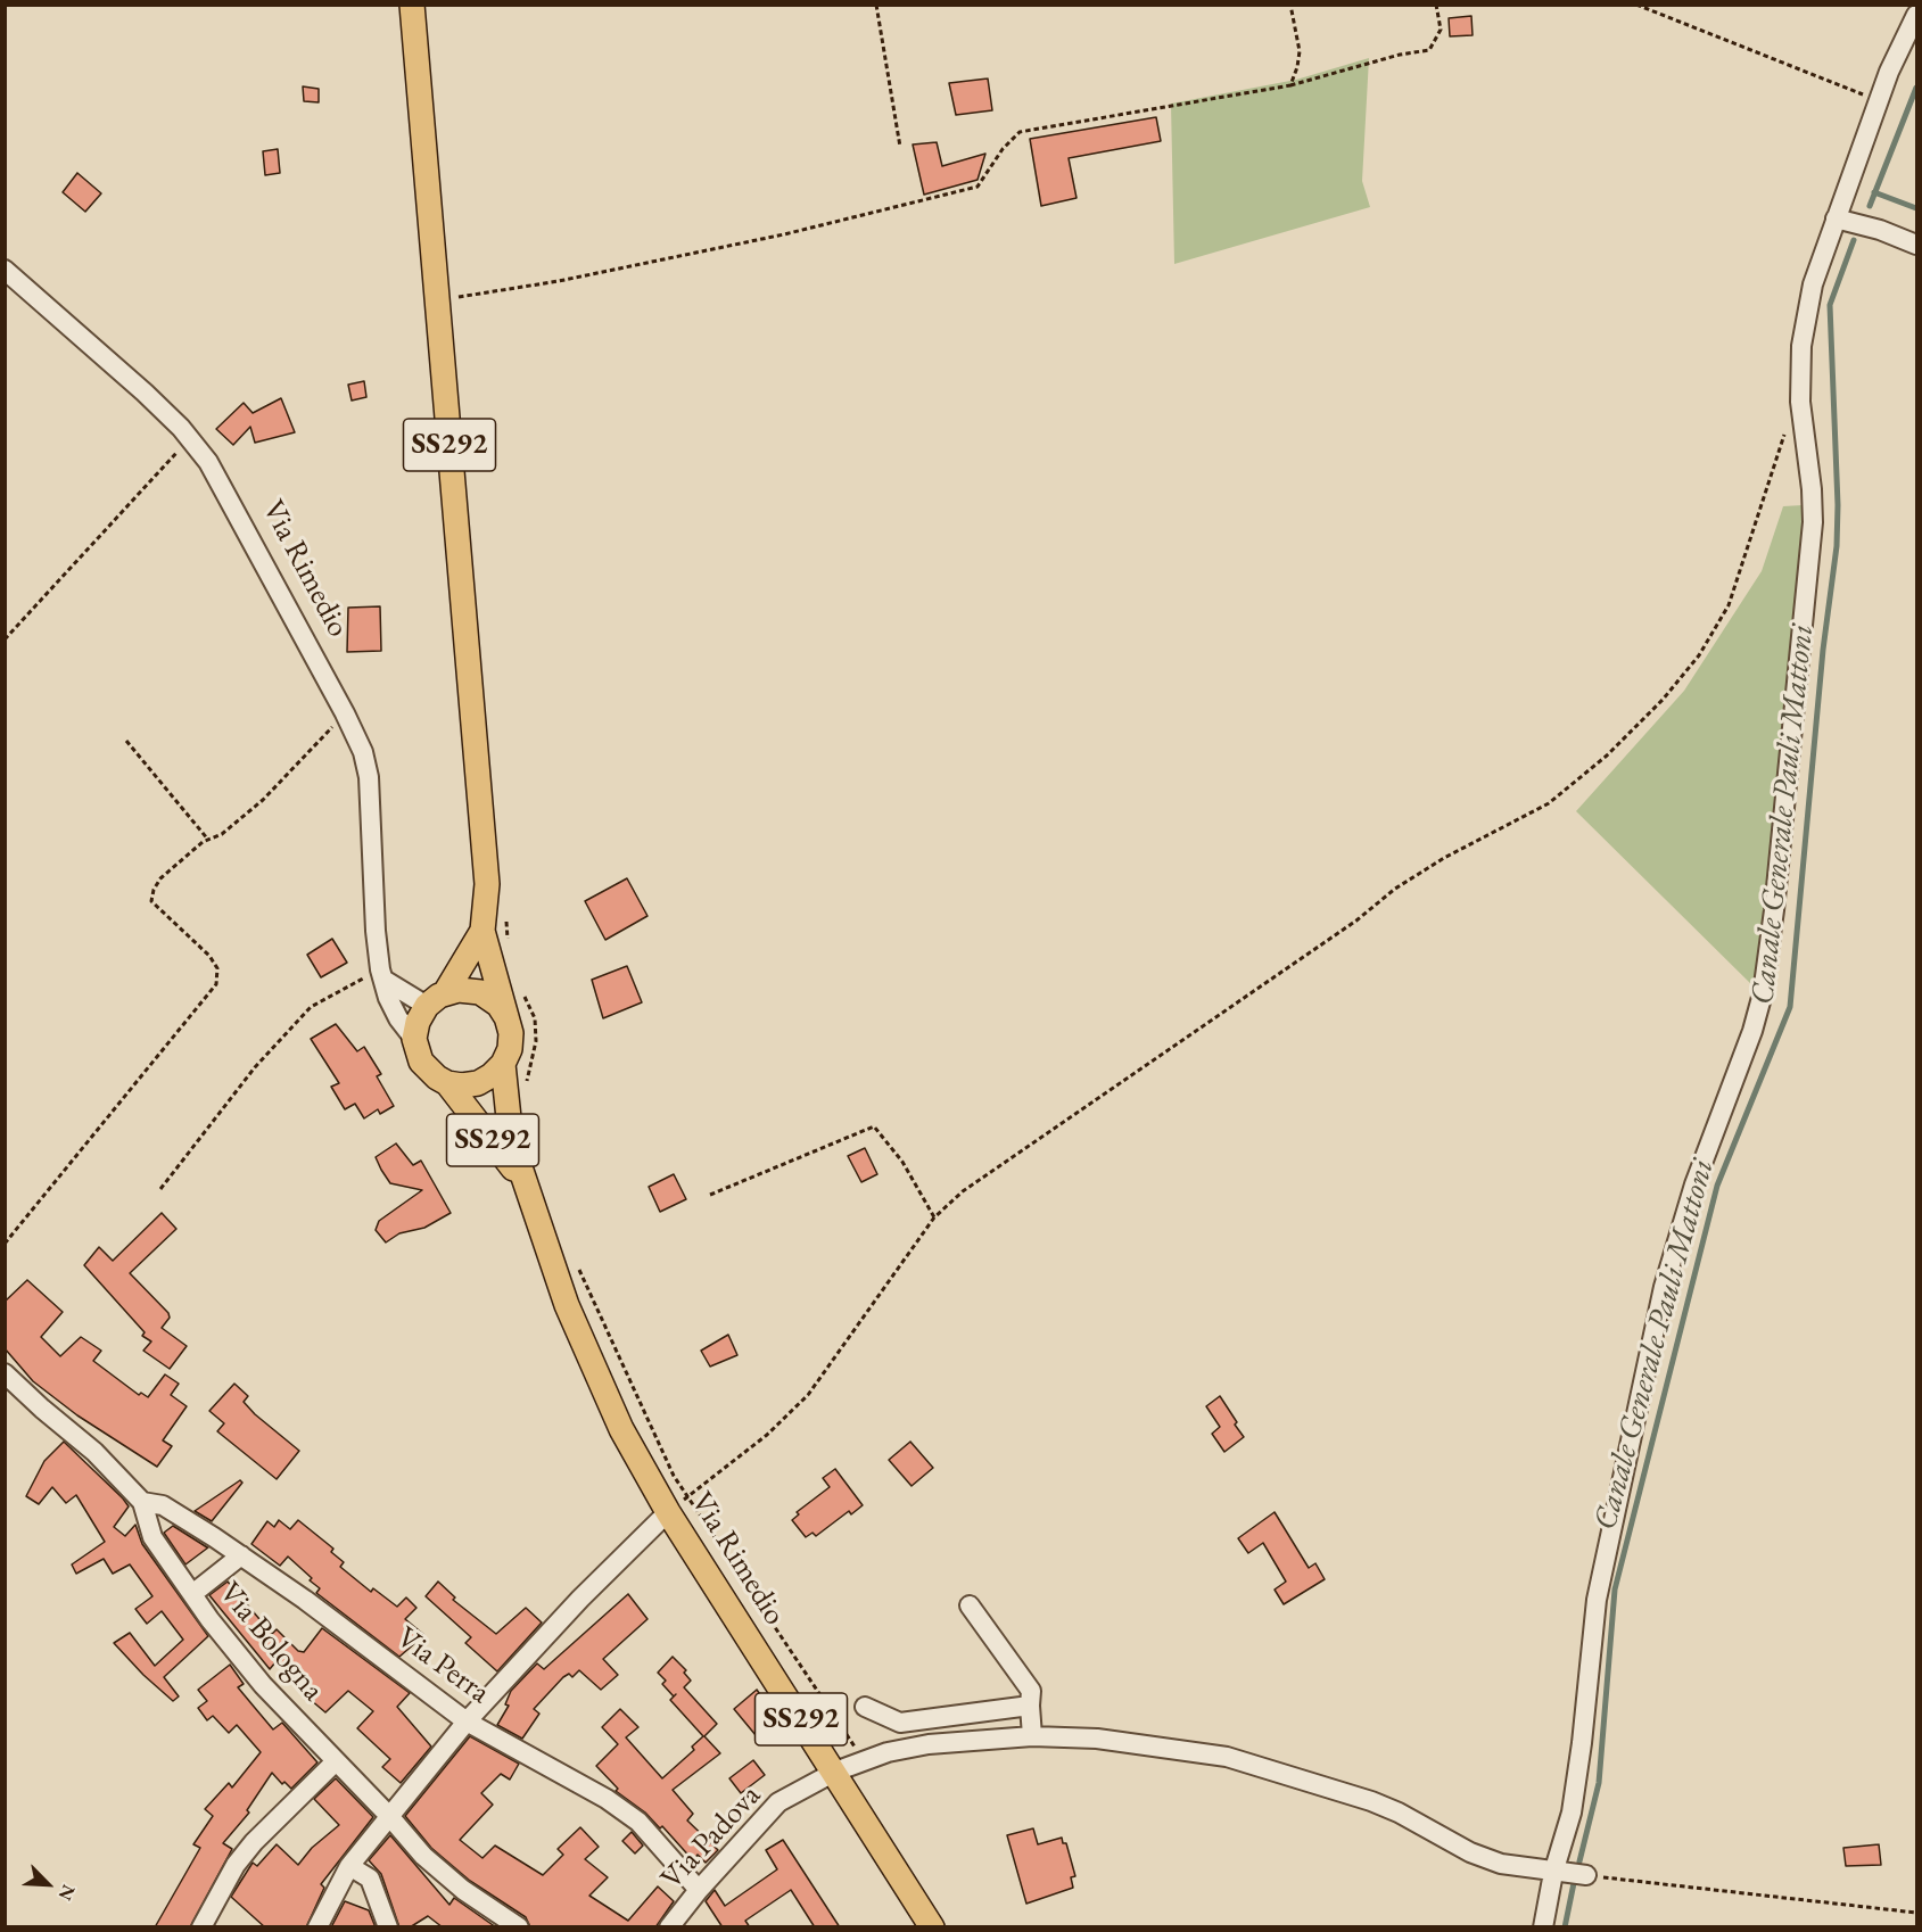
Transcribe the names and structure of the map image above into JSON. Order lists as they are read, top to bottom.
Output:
{
  "streets": {
    "main road": ["SS292", "Via Rimedio"],
    "street": ["Via Bologna", "Via Perra", "Via Padova"]
  },
  "crossings": [
    ["SS292", "Via Rimedio"],
    ["Via Rimedio", "Via Padova"],
    ["Via Bologna", "Via Perra"],
    ["Via Perra", "Via Padova"]
  ],
  "water": ["Canale Generale Pauli Mattoni"],
  "north": "bottom right"
}
